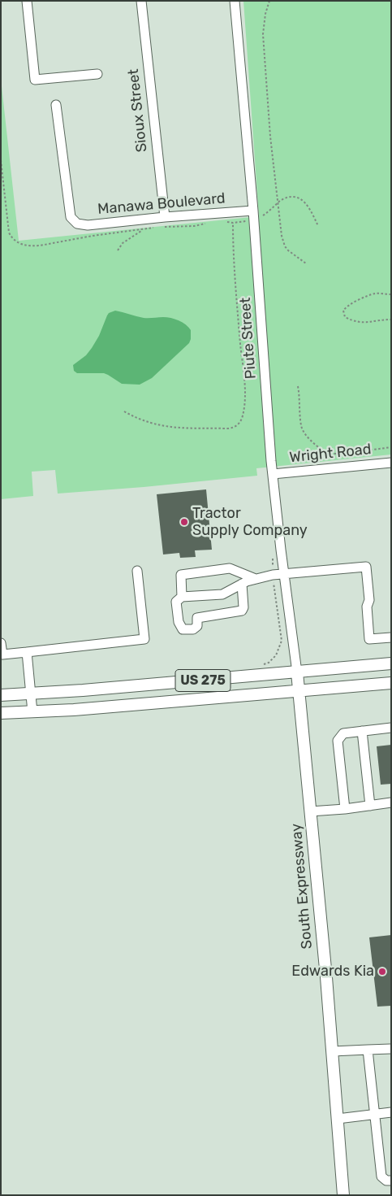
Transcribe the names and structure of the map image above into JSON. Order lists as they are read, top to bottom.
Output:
{
  "streets": {
    "main road": ["US 275", "South Expressway"],
    "street": [
      "Sioux Street",
      "Manawa Boulevard",
      "Piute Street",
      "Wright Road"
    ]
  },
  "crossings": [
    ["Sioux Street", "Manawa Boulevard"],
    ["Manawa Boulevard", "Piute Street"],
    ["Piute Street", "Wright Road"],
    ["Piute Street", "US 275"],
    ["Piute Street", "South Expressway"],
    ["US 275", "South Expressway"]
  ],
  "places": ["Tractor Supply Company", "Edwards Kia"]
}
